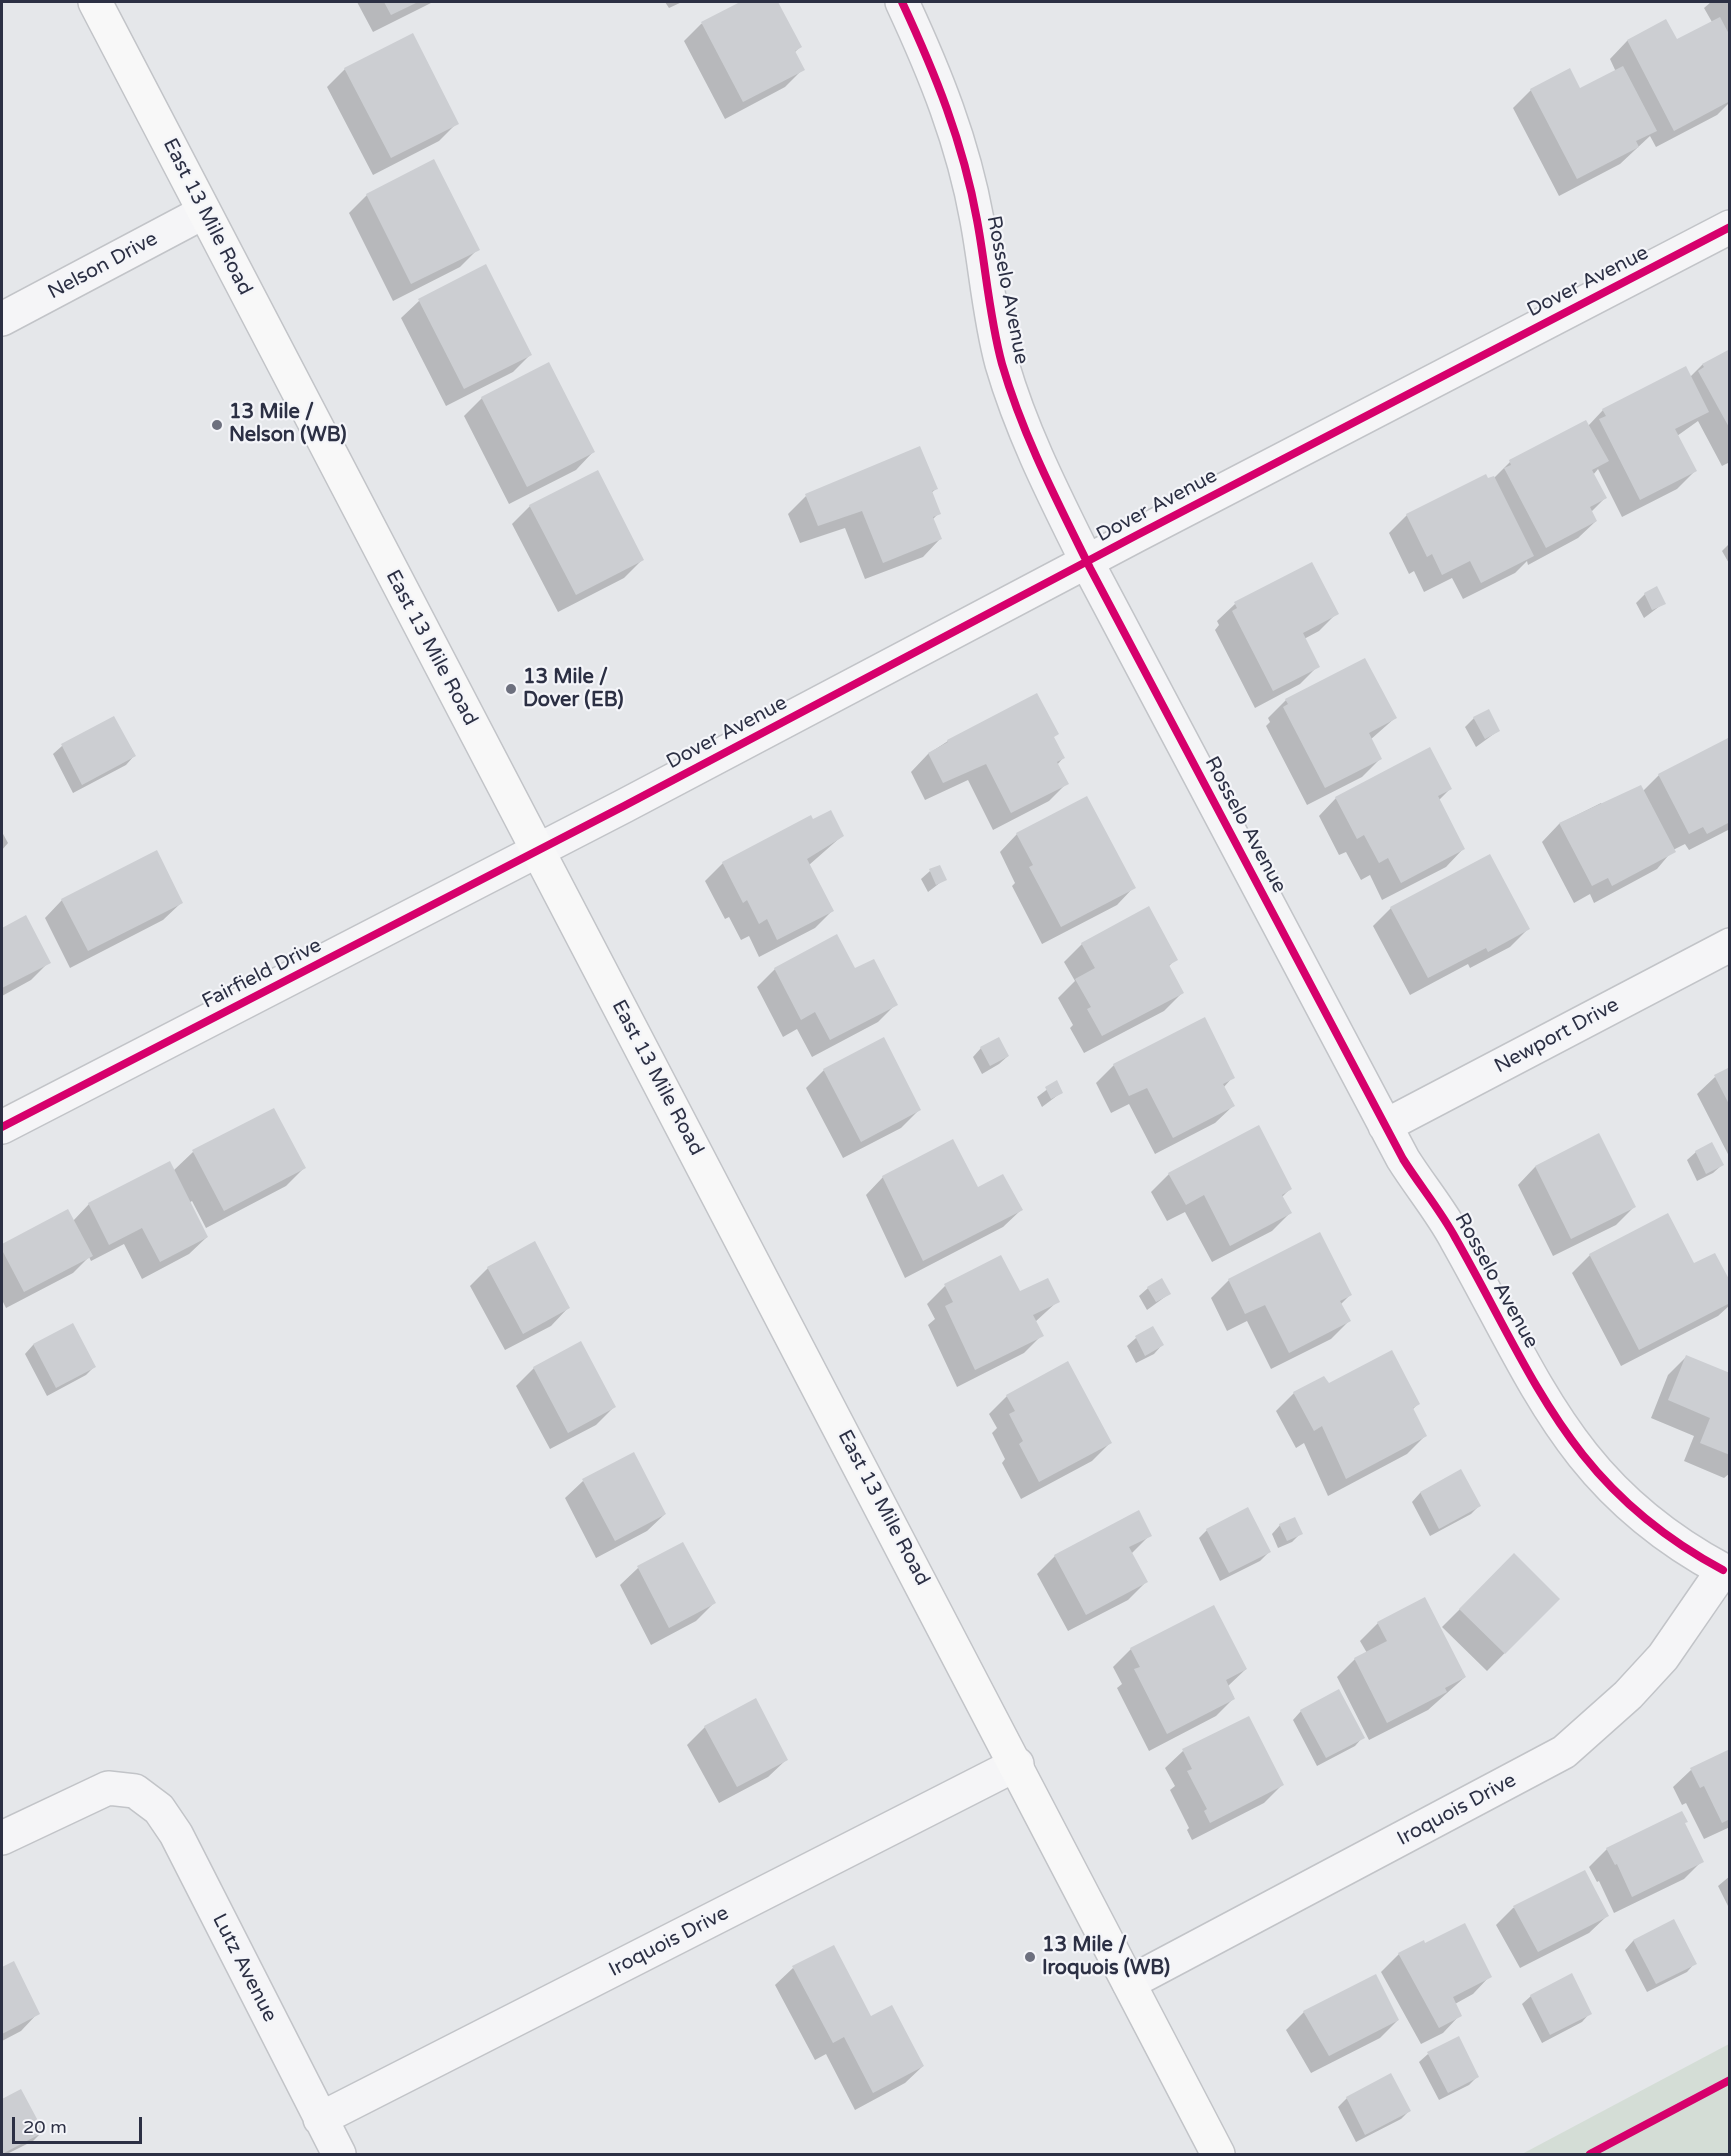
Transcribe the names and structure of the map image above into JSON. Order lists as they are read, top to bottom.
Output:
{
  "streets": {
    "main road": ["East 13 Mile Road"],
    "street": [
      "Nelson Drive",
      "Dover Avenue",
      "Rosselo Avenue",
      "Fairfield Drive",
      "Newport Drive",
      "Iroquois Drive",
      "Lutz Avenue"
    ]
  },
  "crossings": [
    ["East 13 Mile Road", "Nelson Drive"],
    ["East 13 Mile Road", "Dover Avenue"],
    ["East 13 Mile Road", "Fairfield Drive"],
    ["East 13 Mile Road", "Iroquois Drive"],
    ["Dover Avenue", "Rosselo Avenue"],
    ["Dover Avenue", "Fairfield Drive"],
    ["Rosselo Avenue", "Newport Drive"],
    ["Rosselo Avenue", "Iroquois Drive"],
    ["Iroquois Drive", "Lutz Avenue"]
  ],
  "places": ["13 Mile / Nelson (WB)", "13 Mile / Dover (EB)", "13 Mile / Iroquois (WB)"],
  "scale_bar": "20 m"
}
